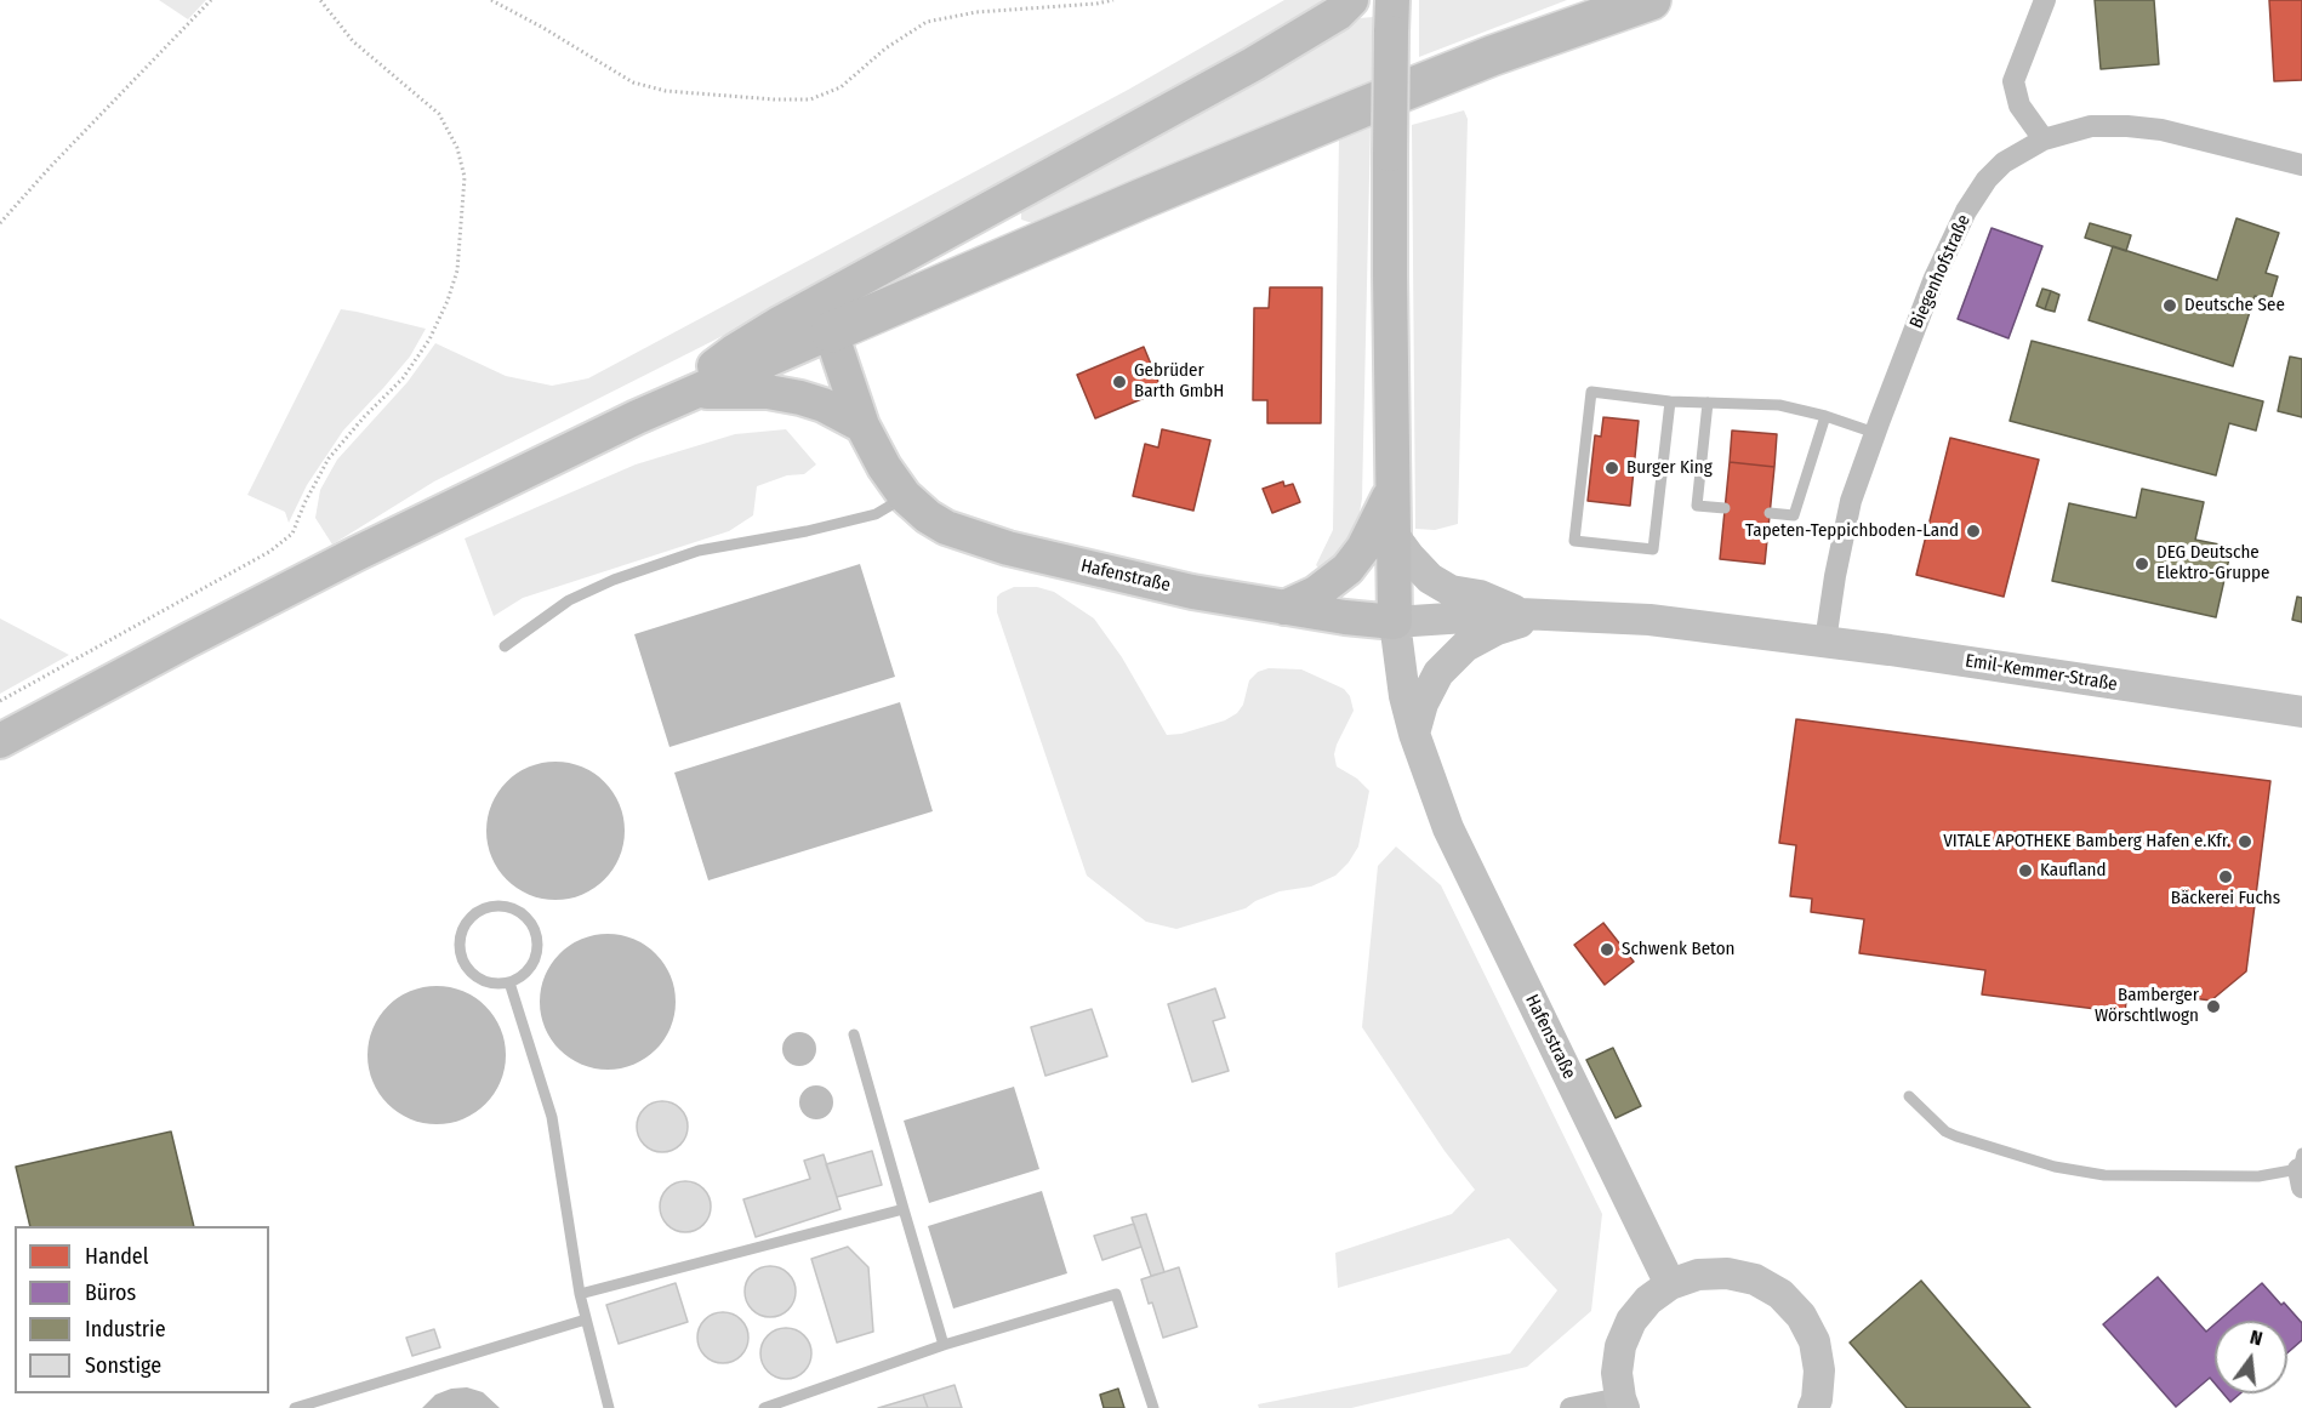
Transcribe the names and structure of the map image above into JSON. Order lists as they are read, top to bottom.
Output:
{
  "streets": {
    "main road": ["Hafenstraße"],
    "street": ["Biegenhofstraße", "Emil-Kemmer-Straße"]
  },
  "crossings": [
    ["Biegenhofstraße", "Emil-Kemmer-Straße"]
  ],
  "places": [
    "Deutsche See",
    "Gebrüder Barth GmbH",
    "Burger King",
    "Tapeten-Teppichboden-Land",
    "DEG Deutsche Elektro-Gruppe",
    "VITALE APOTHEKE Bamberg Hafen e.Kfr.",
    "Kaufland",
    "Bäckerei Fuchs",
    "Schwenk Beton",
    "Bamberger Wörschtlwogn"
  ],
  "legend": [
    "Handel",
    "Büros",
    "Industrie",
    "Sonstige"
  ],
  "north": "top"
}
